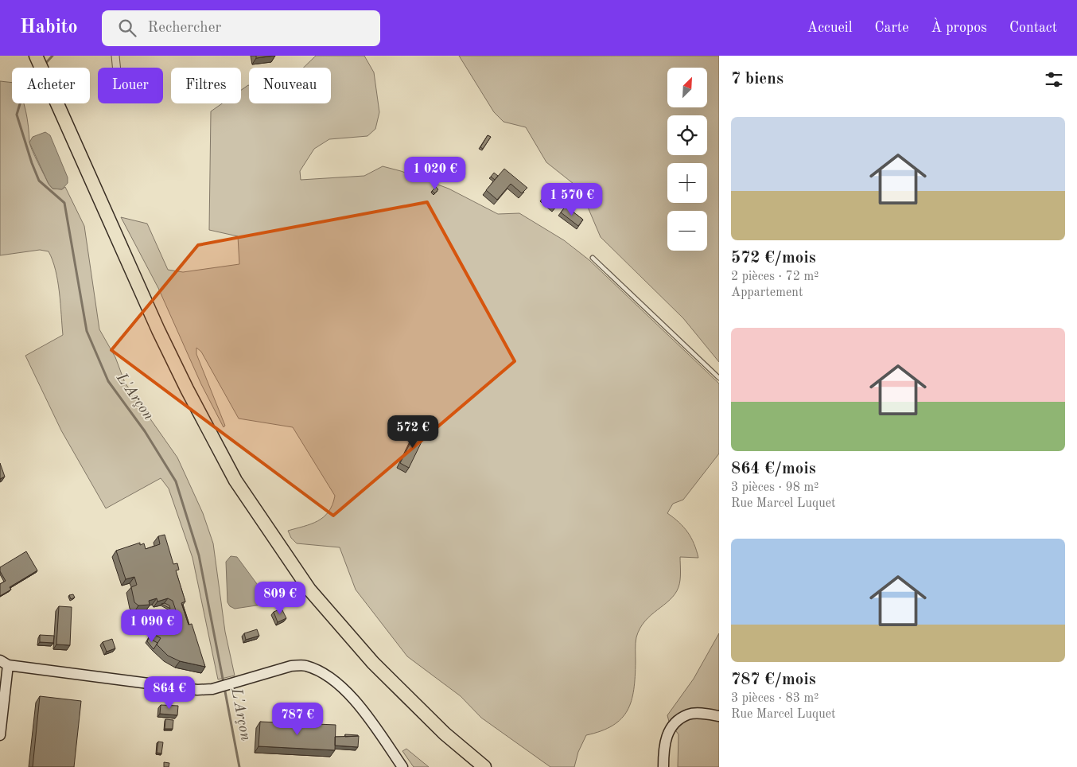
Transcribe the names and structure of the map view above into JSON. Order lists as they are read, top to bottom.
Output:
{
  "water": ["L'Arçon"],
  "north": "top right",
  "page": {
    "header": "Habito",
    "search": "Rechercher",
    "nav": [
      "Accueil",
      "Carte",
      "À propos",
      "Contact"
    ],
    "heading": "7 biens",
    "map_buttons": ["+", "−"],
    "chip": [
      "Acheter",
      "Louer",
      "Filtres",
      "Nouveau"
    ],
    "list": [
      {
        "name": "572 €/mois",
        "note": "2 pièces · 72 m² · Appartement"
      },
      {
        "name": "864 €/mois",
        "note": "3 pièces · 98 m² · Rue Marcel Luquet"
      },
      {
        "name": "787 €/mois",
        "note": "3 pièces · 83 m² · Rue Marcel Luquet"
      }
    ],
    "price": [
      "1 020 €",
      "1 570 €",
      "572 €",
      "809 €",
      "1 090 €",
      "864 €",
      "787 €"
    ]
  }
}
